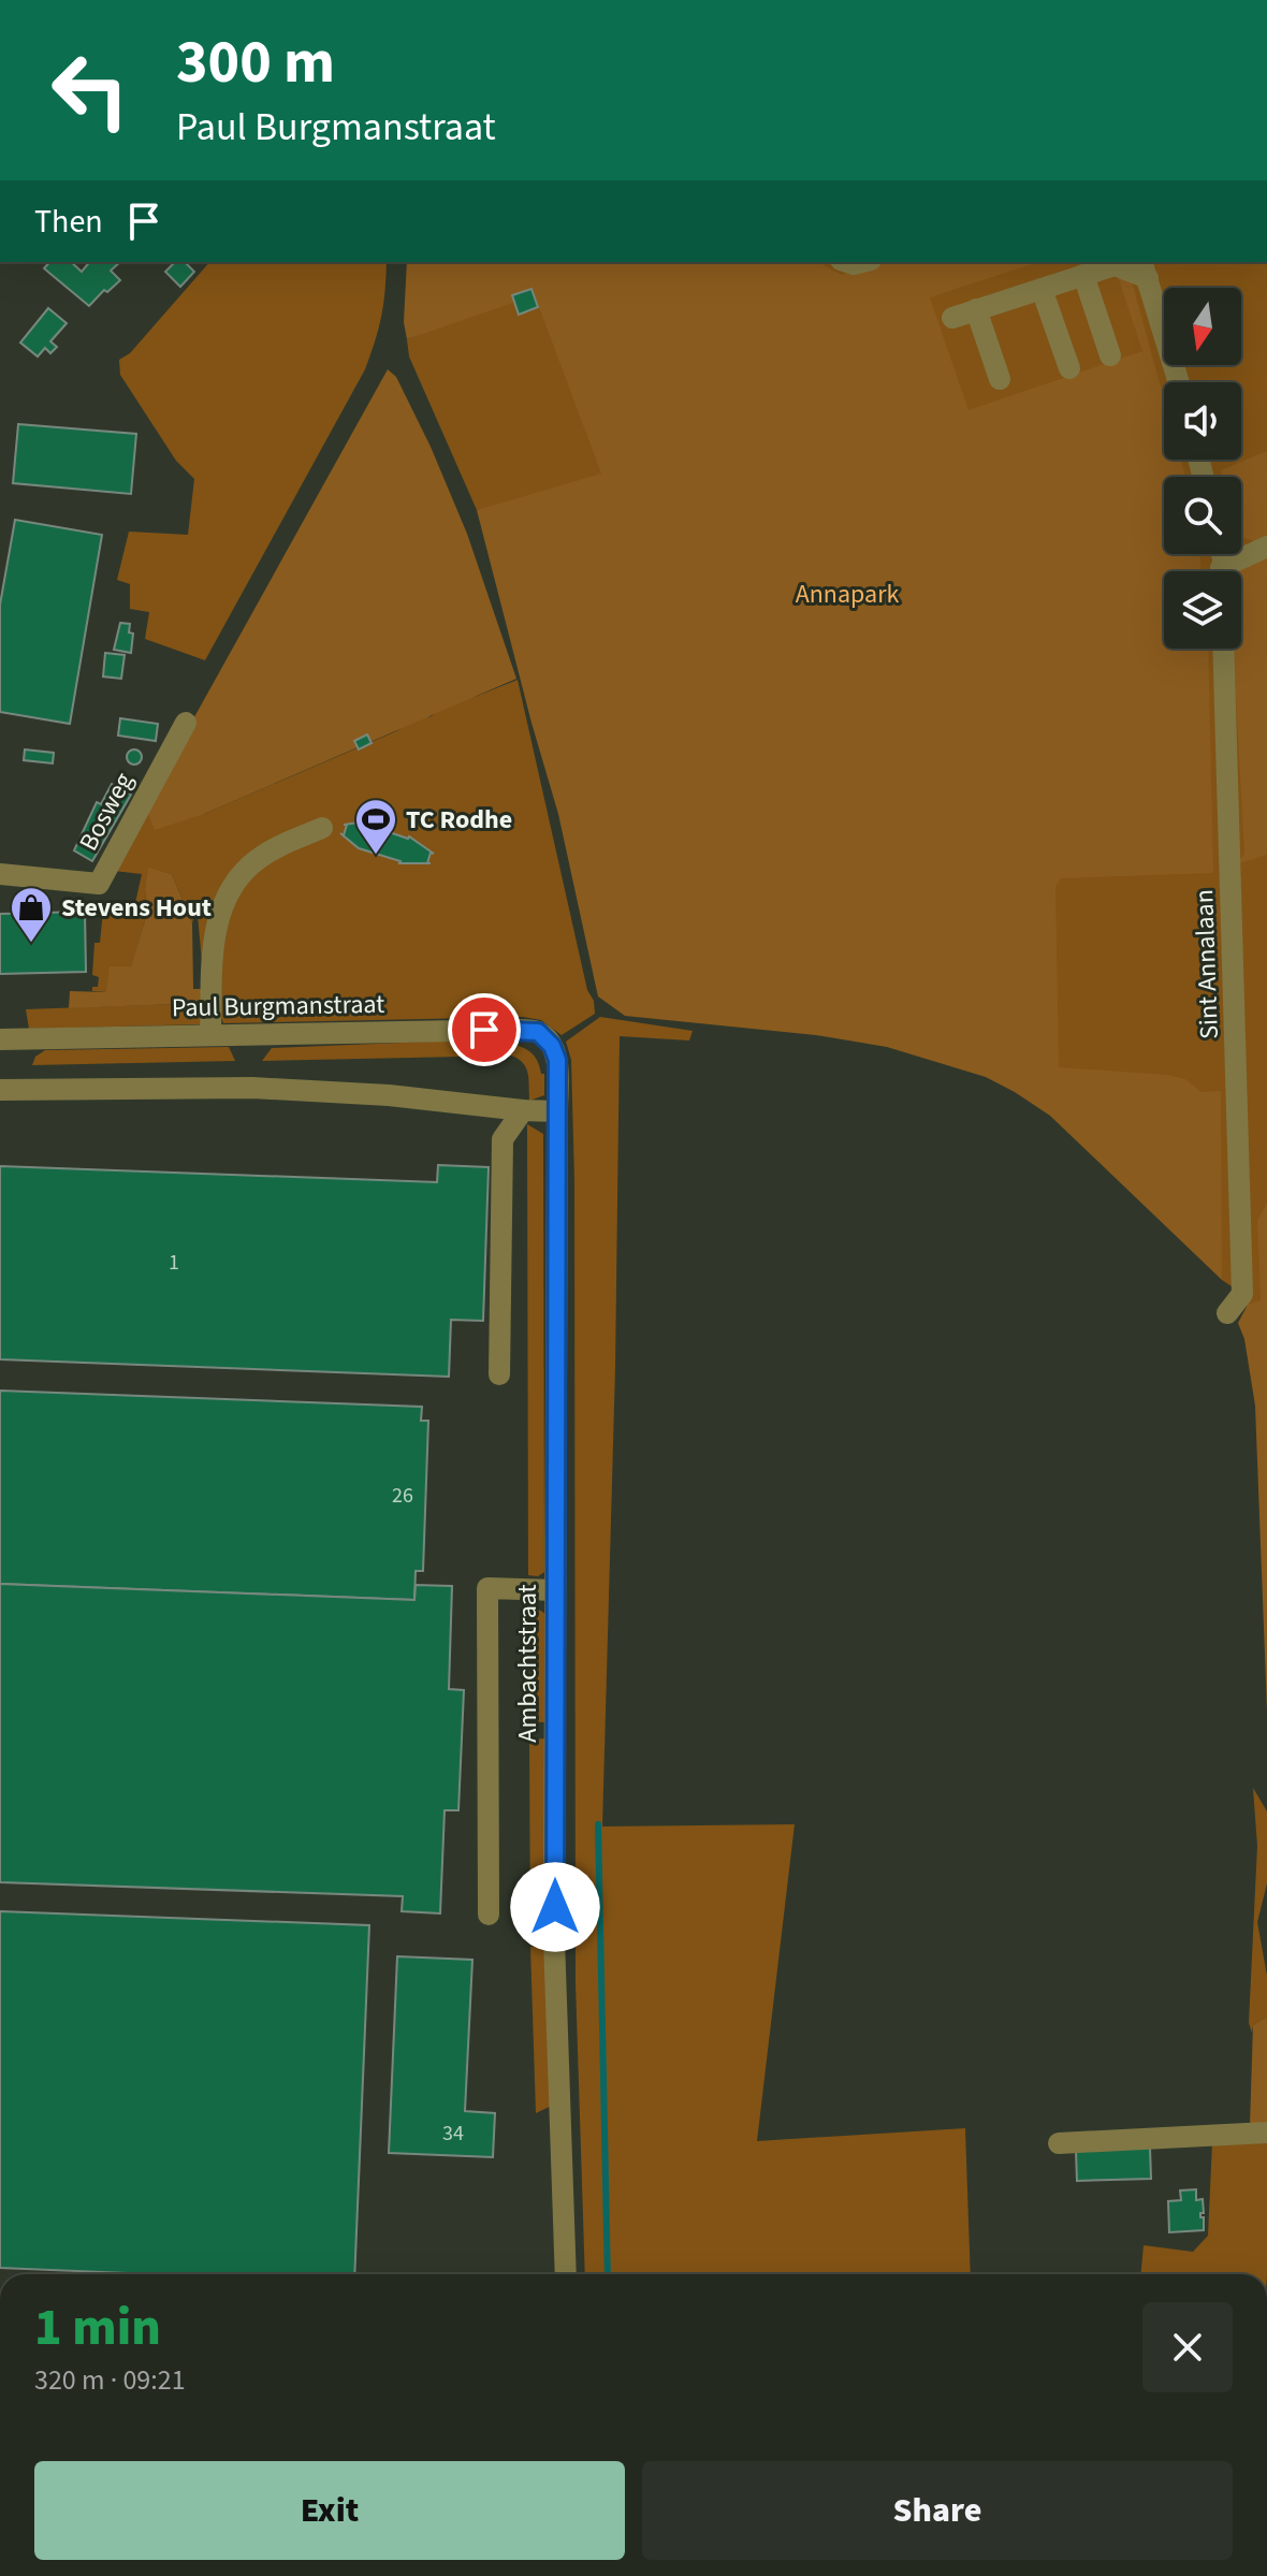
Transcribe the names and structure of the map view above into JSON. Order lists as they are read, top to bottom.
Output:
{
  "streets": {
    "street": [
      "Bosweg",
      "Sint Annalaan",
      "Paul Burgmanstraat",
      "Ambachtstraat"
    ]
  },
  "crossings": [
    ["Paul Burgmanstraat", "Ambachtstraat"]
  ],
  "parks": ["Annapark"],
  "places": {
    "sports": ["TC Rodhe"],
    "shop": ["Stevens Hout"]
  },
  "house_numbers": ["1", "26", "34"],
  "north": "bottom",
  "page": {
    "turn": ["300 m", "Paul Burgmanstraat"],
    "then": "Then",
    "heading": ["1 min", "320 m · 09:21"],
    "buttons": ["Exit", "Share"]
  }
}
